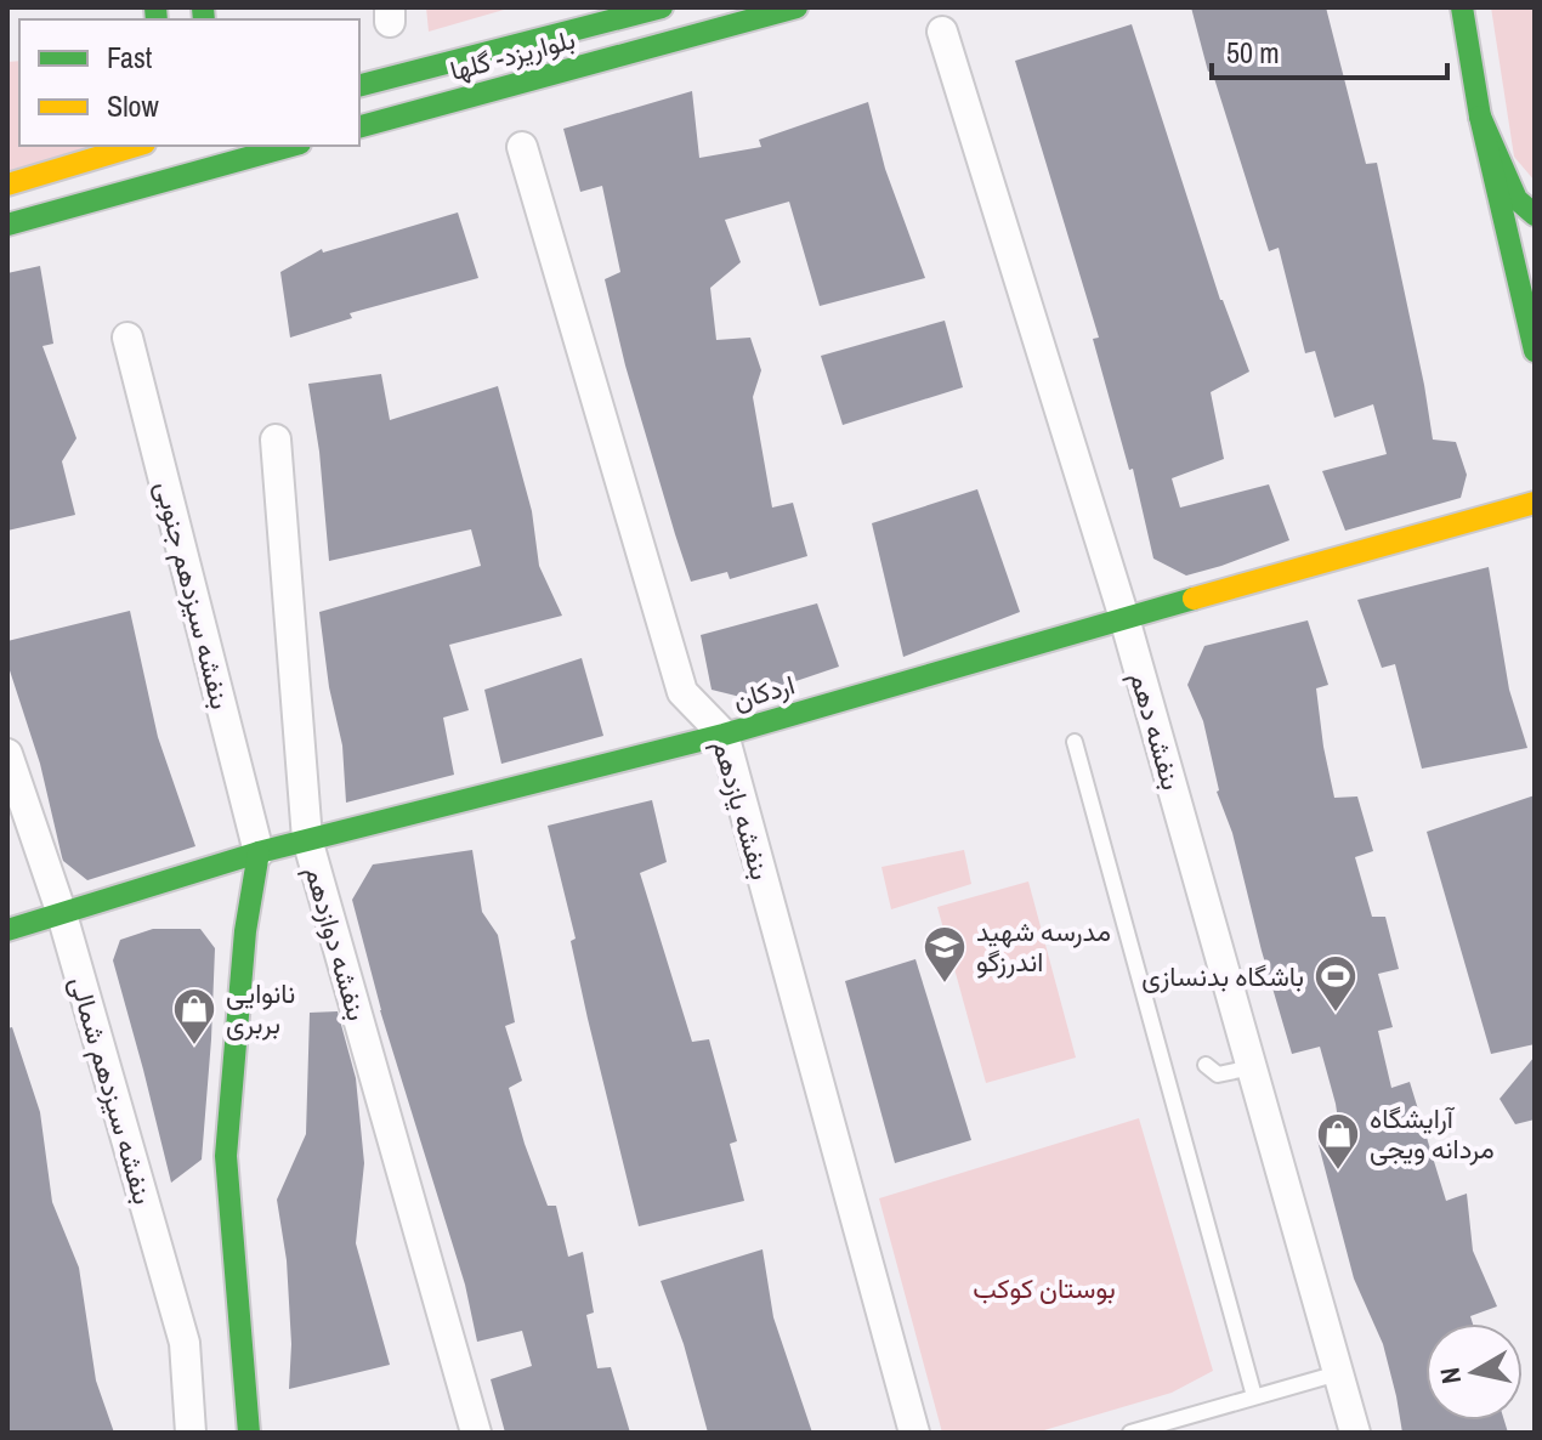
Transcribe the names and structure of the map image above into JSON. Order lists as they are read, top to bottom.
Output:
{
  "streets": {
    "street": [
      "بلواریزد- گلها",
      "بنفشه سیزدهم جنوبی",
      "اردکان",
      "بنفشه دهم",
      "بنفشه یازدهم",
      "بنفشه دوازدهم",
      "بنفشه سیزدهم شمالی"
    ]
  },
  "crossings": [
    ["بنفشه سیزدهم جنوبی", "اردکان"],
    ["اردکان", "بنفشه دهم"],
    ["اردکان", "بنفشه یازدهم"],
    ["اردکان", "بنفشه دوازدهم"],
    ["اردکان", "بنفشه سیزدهم شمالی"]
  ],
  "parks": ["بوستان کوکب"],
  "places": {
    "school or university": ["مدرسه شهید اندرزگو"],
    "sports": ["باشگاه بدنسازی"],
    "shop": ["نانوایی بربری", "آرایشگاه مردانه ویجی"]
  },
  "legend": ["Fast", "Slow"],
  "scale_bar": "50 m",
  "north": "left"
}
